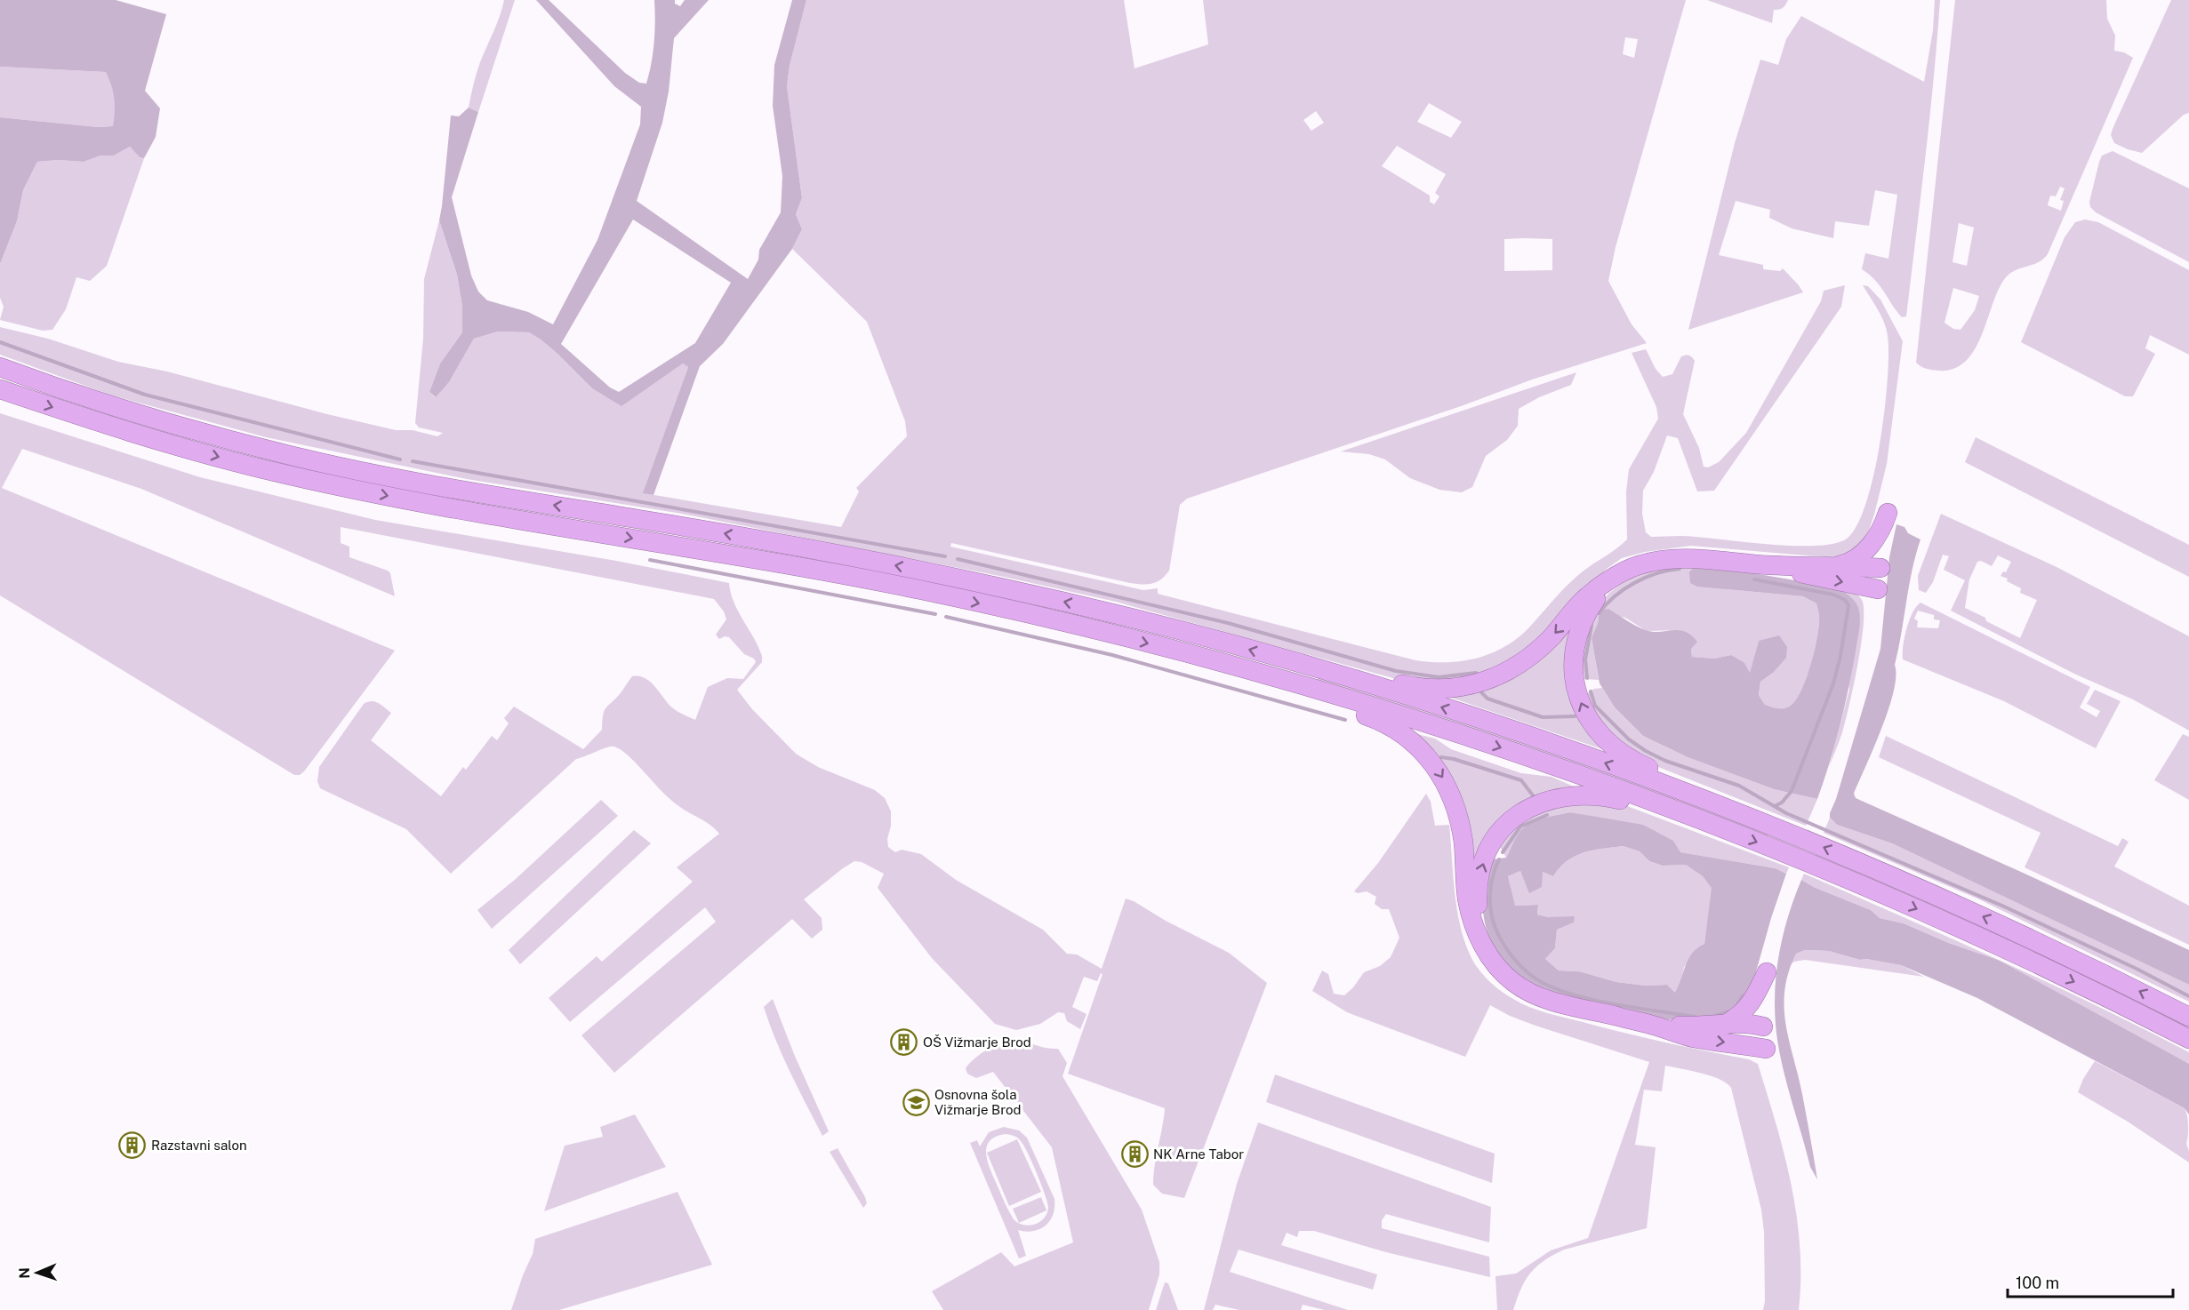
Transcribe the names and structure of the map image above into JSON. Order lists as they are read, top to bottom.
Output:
{
  "places": {
    "building": ["OŠ Vižmarje Brod", "Razstavni salon", "NK Arne Tabor"],
    "school or university": ["Osnovna šola Vižmarje Brod"]
  },
  "scale_bar": "100 m",
  "north": "left"
}
